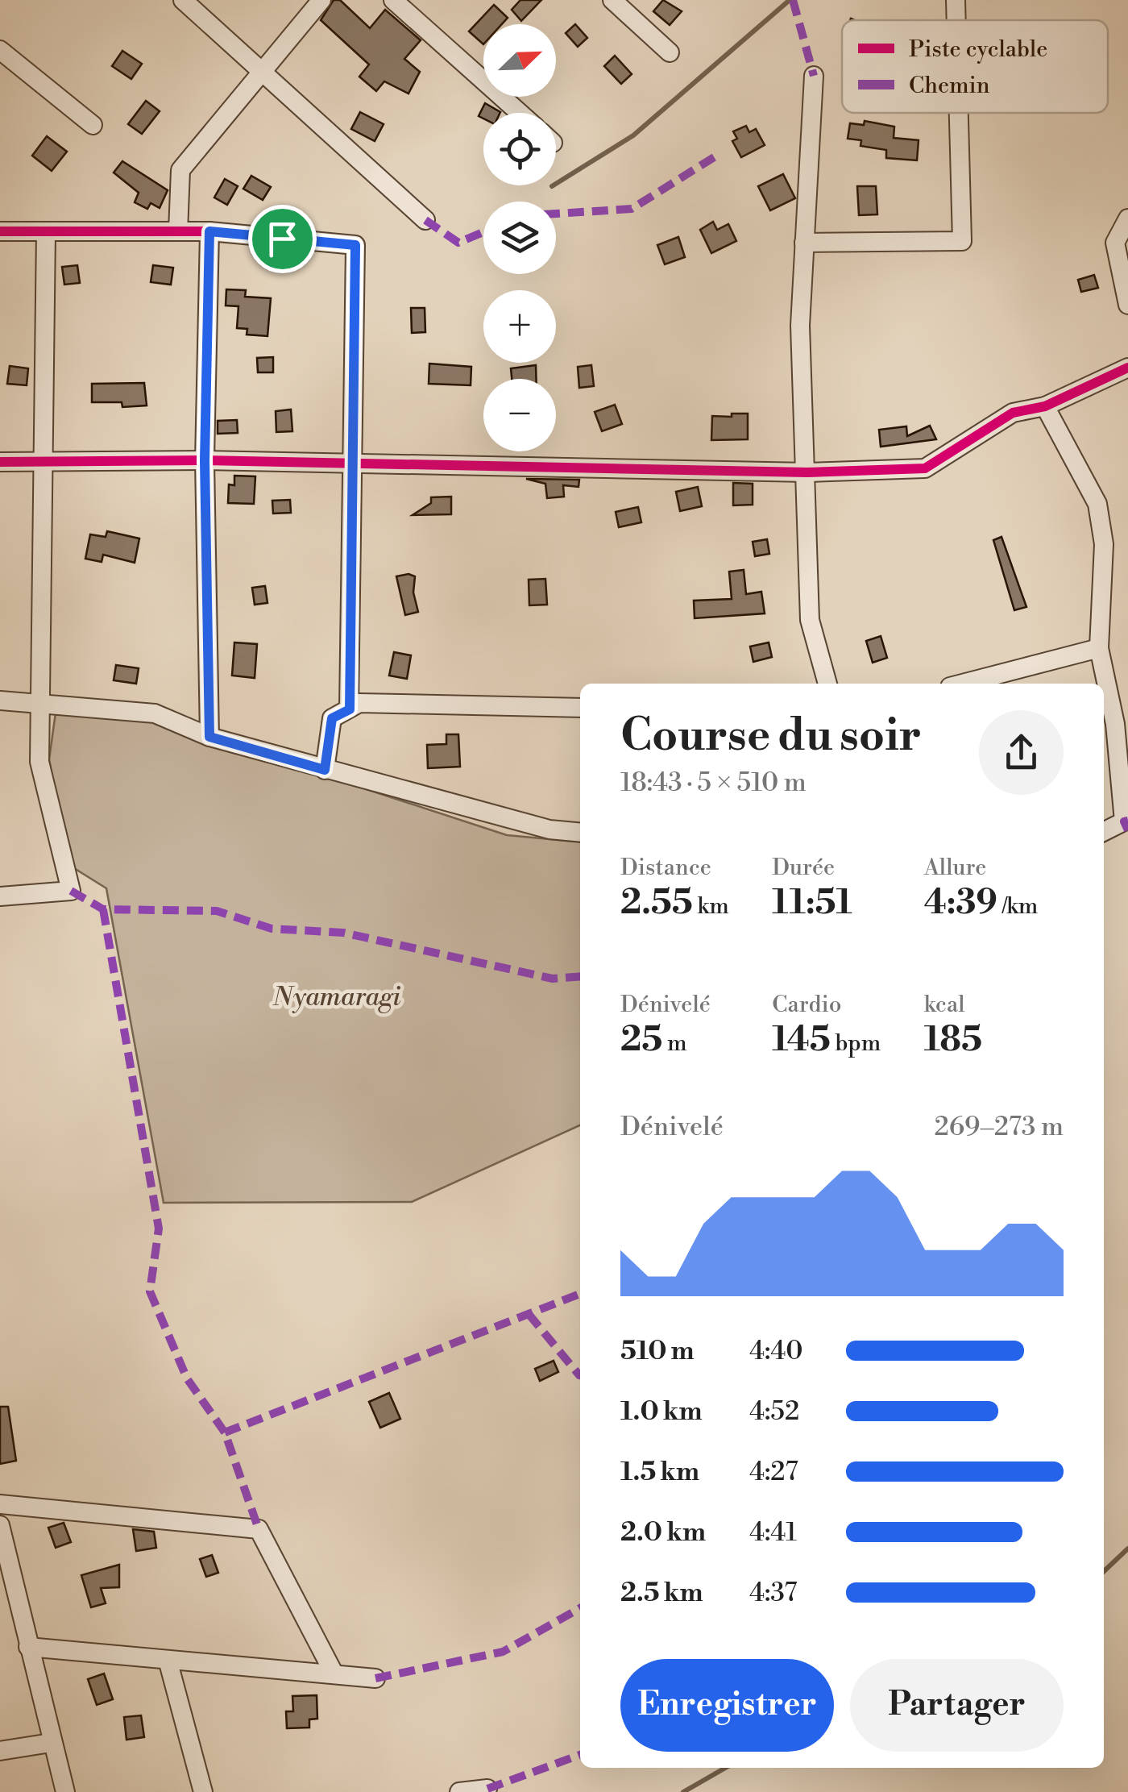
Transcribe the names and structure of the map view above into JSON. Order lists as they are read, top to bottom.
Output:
{
  "parks": ["Nyamaragi"],
  "legend": ["Piste cyclable", "Chemin"],
  "north": "top right",
  "page": {
    "map_buttons": ["+", "−"],
    "heading": ["Course du soir", "18:43 · 5 × 510 m"],
    "stats": [
      ["Distance", "2.55 km"],
      ["Durée", "11:51"],
      ["Allure", "4:39 /km"],
      ["Dénivelé", "25 m"],
      ["Cardio", "145 bpm"],
      ["kcal", "185"]
    ],
    "chart": ["Dénivelé", "269–273 m"],
    "list": [
      {
        "name": "510 m",
        "note": "4:40"
      },
      {
        "name": "1.0 km",
        "note": "4:52"
      },
      {
        "name": "1.5 km",
        "note": "4:27"
      },
      {
        "name": "2.0 km",
        "note": "4:41"
      },
      {
        "name": "2.5 km",
        "note": "4:37"
      }
    ],
    "buttons": ["Enregistrer", "Partager"]
  }
}
